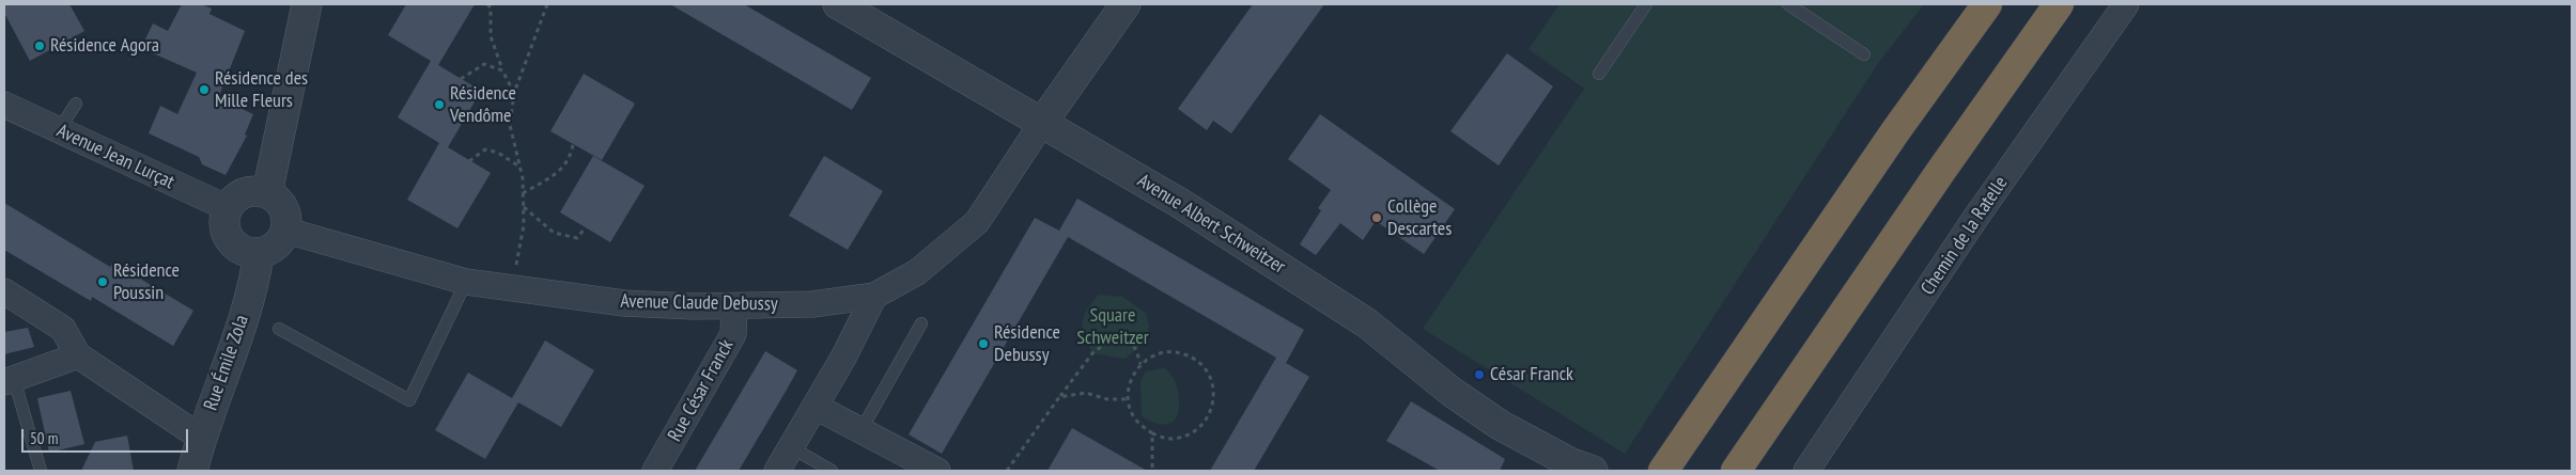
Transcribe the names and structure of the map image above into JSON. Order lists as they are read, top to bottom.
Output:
{
  "streets": {
    "street": [
      "Avenue Jean Lurçat",
      "Avenue Albert Schweitzer",
      "Chemin de la Ratelle",
      "Avenue Claude Debussy",
      "Rue Émile Zola",
      "Rue César Franck"
    ]
  },
  "crossings": [
    ["Avenue Jean Lurçat", "Avenue Claude Debussy"],
    ["Avenue Jean Lurçat", "Rue Émile Zola"],
    ["Avenue Albert Schweitzer", "Avenue Claude Debussy"],
    ["Avenue Claude Debussy", "Rue Émile Zola"],
    ["Avenue Claude Debussy", "Rue César Franck"]
  ],
  "parks": ["Square Schweitzer"],
  "places": [
    "Résidence Agora",
    "Résidence des Mille Fleurs",
    "Résidence Vendôme",
    "Collège Descartes",
    "Résidence Poussin",
    "Résidence Debussy",
    "César Franck"
  ],
  "scale_bar": "50 m"
}
